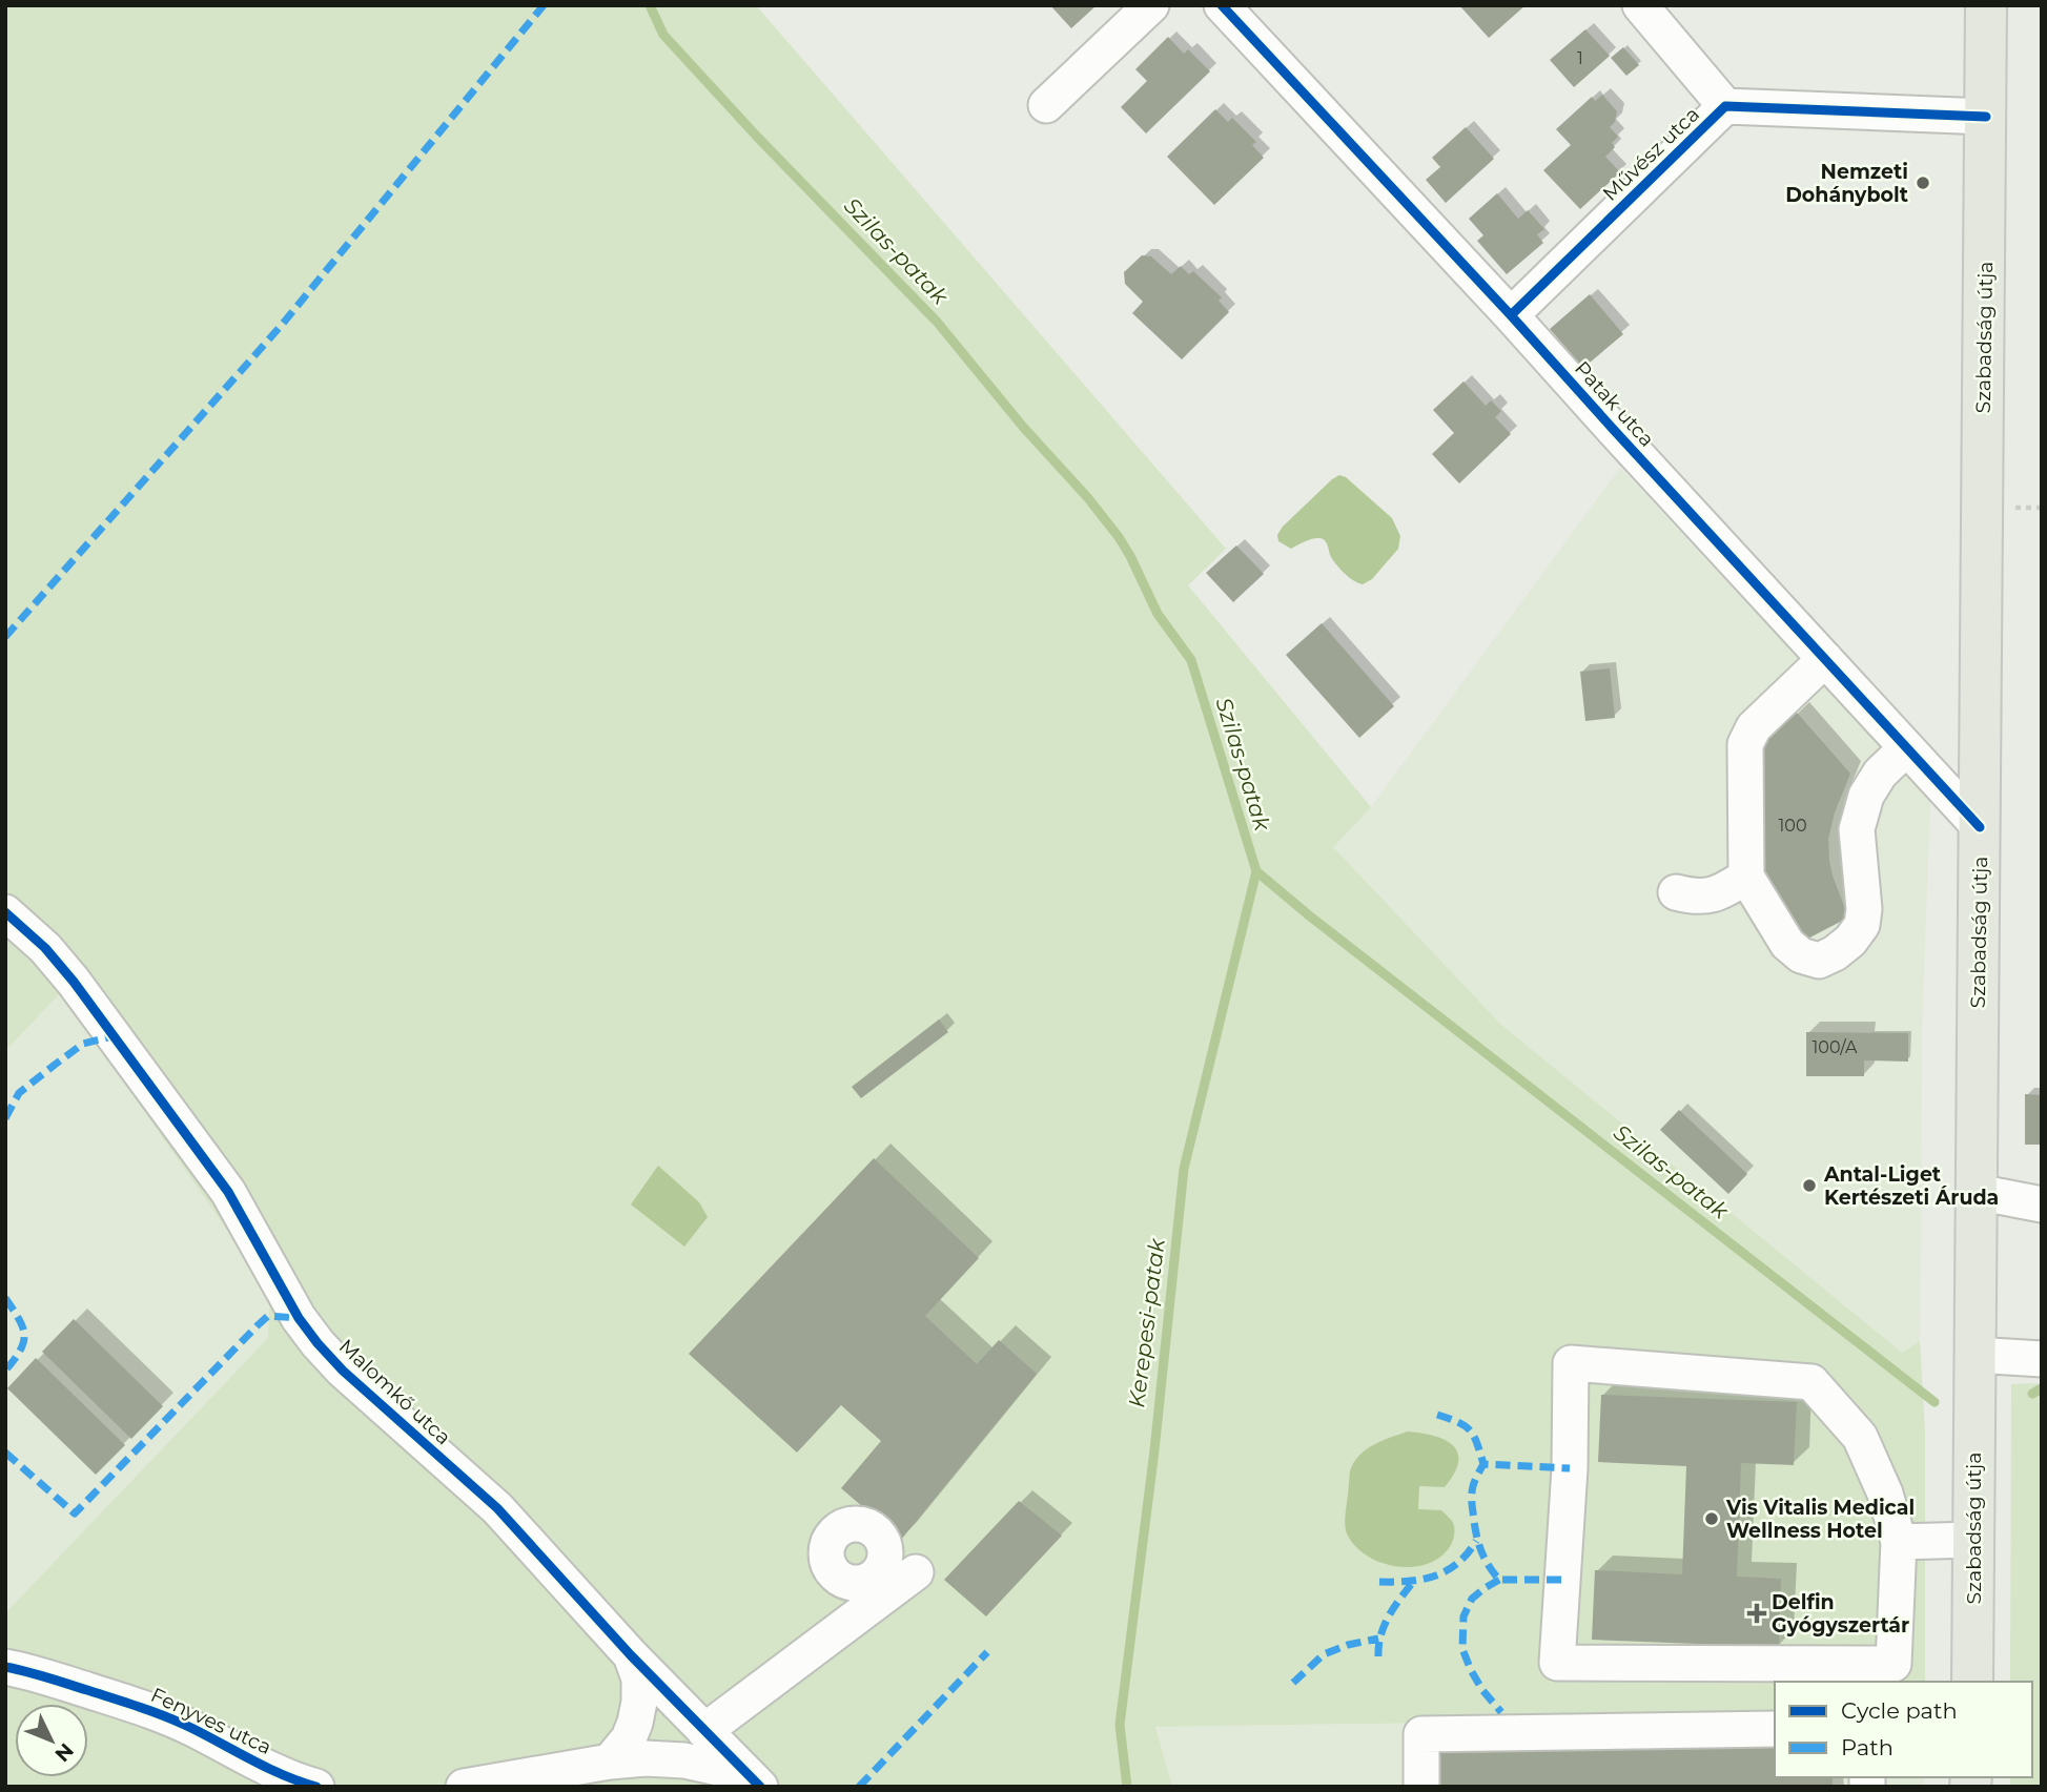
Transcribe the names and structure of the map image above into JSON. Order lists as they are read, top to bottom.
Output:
{
  "streets": {
    "main road": ["Szabadság útja"],
    "street": [
      "Művész utca",
      "Patak utca",
      "Malomkő utca",
      "Fenyves utca"
    ]
  },
  "crossings": [
    ["Művész utca", "Szabadság útja"],
    ["Művész utca", "Patak utca"],
    ["Szabadság útja", "Patak utca"]
  ],
  "water": ["Szilas-patak", "Kerepesi-patak"],
  "places": {
    "other": ["Nemzeti Dohánybolt", "Antal-Liget Kertészeti Áruda", "Vis Vitalis Medical Wellness Hotel"],
    "health": ["Delfin Gyógyszertár"]
  },
  "house_numbers": ["1", "100", "100/A"],
  "legend": ["Cycle path", "Path"],
  "north": "bottom right"
}
